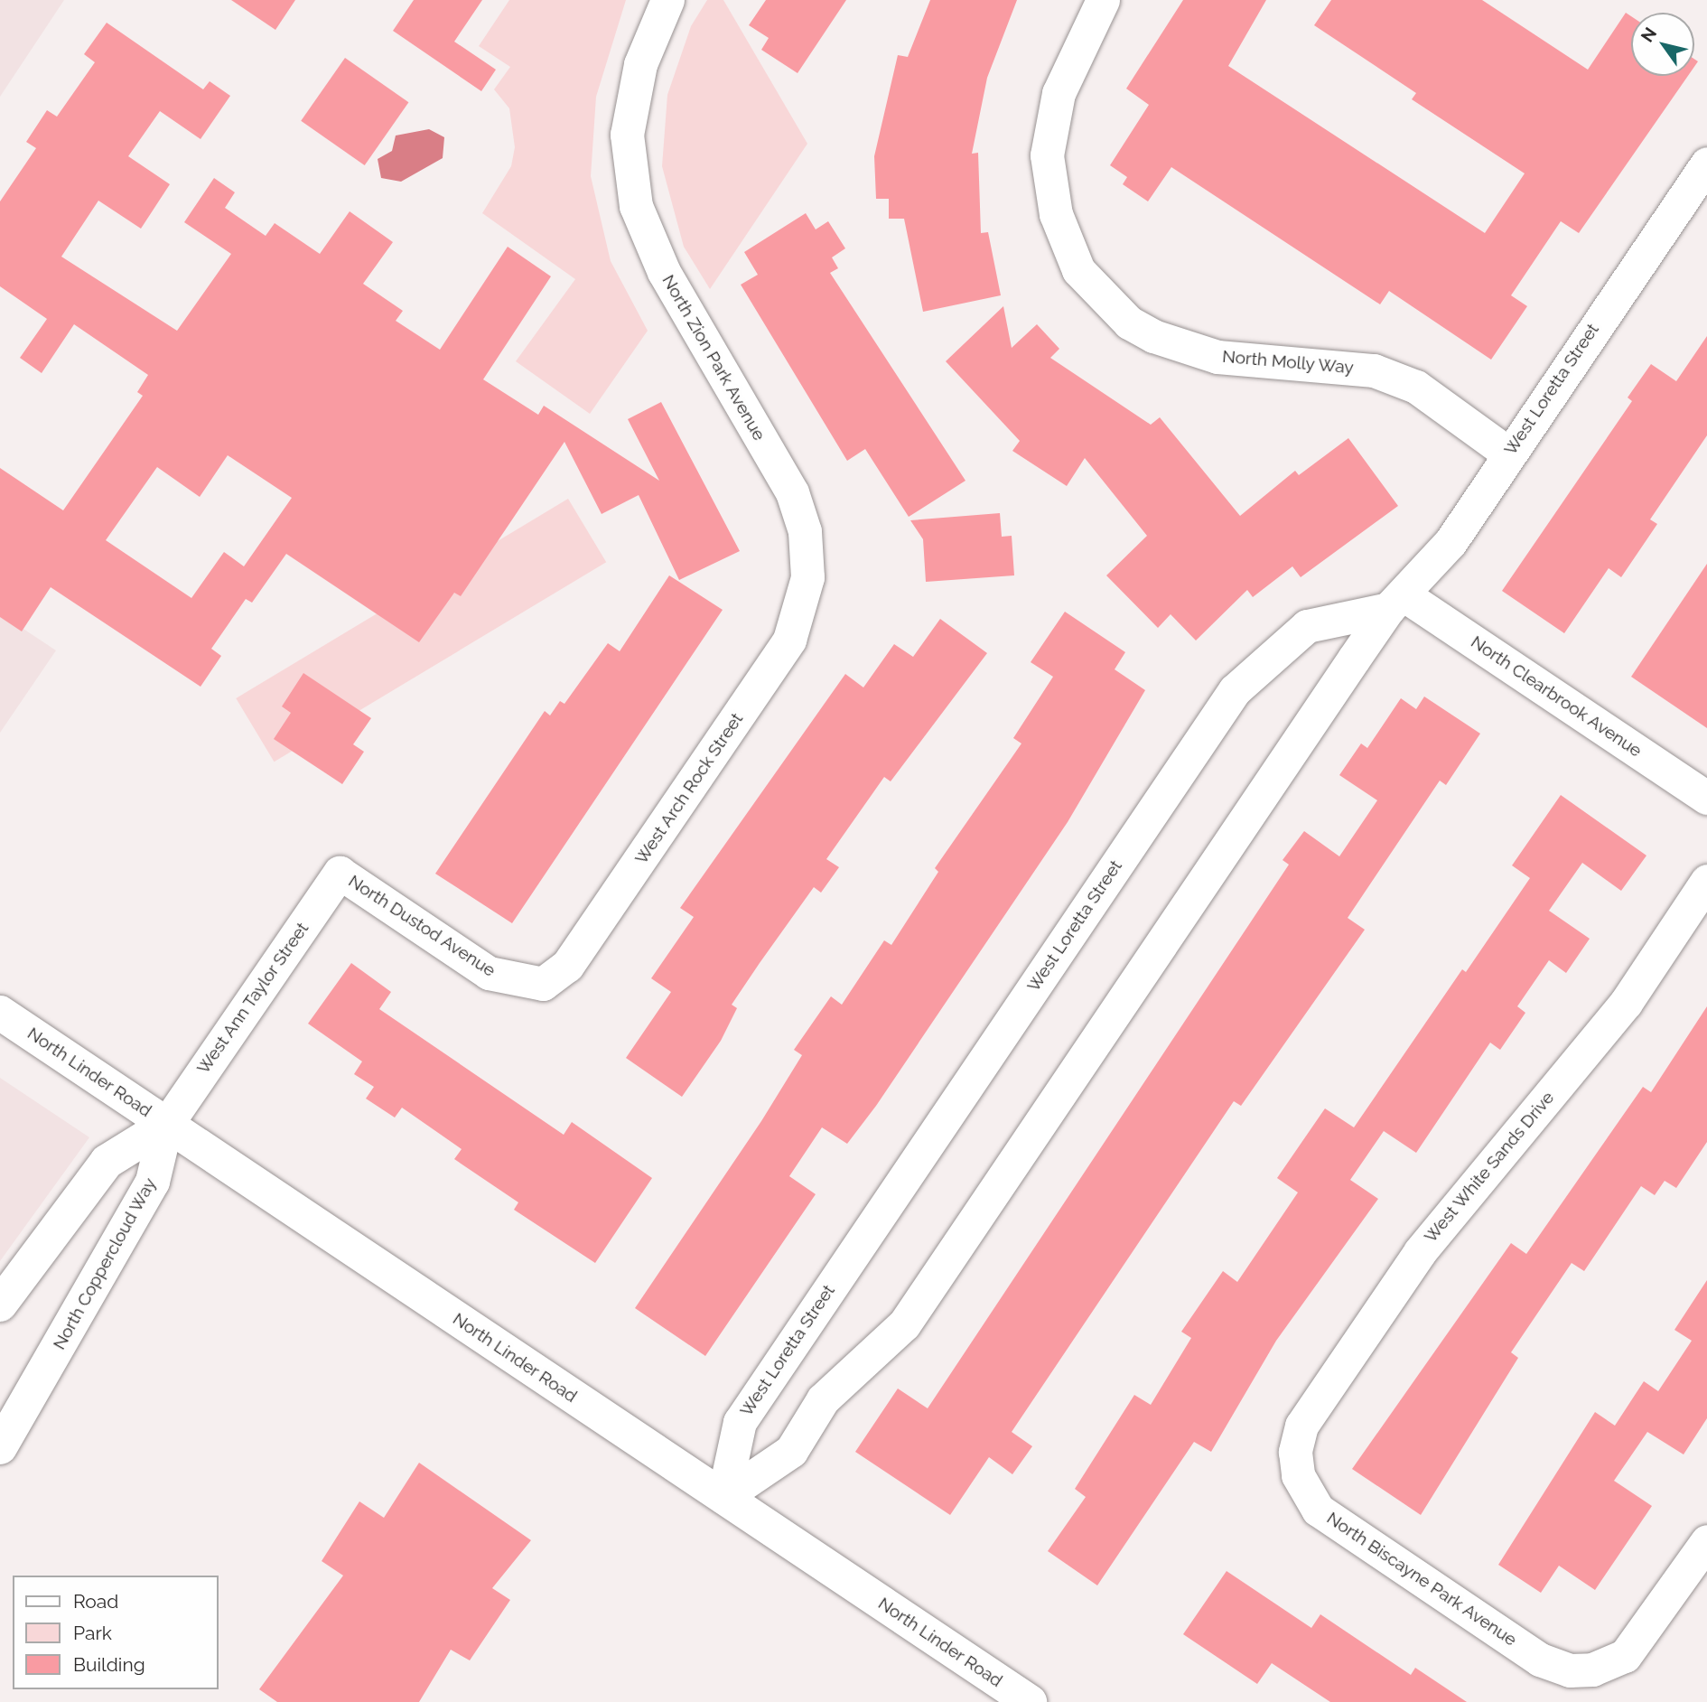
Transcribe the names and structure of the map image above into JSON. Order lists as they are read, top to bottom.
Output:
{
  "streets": {
    "main road": ["North Linder Road", "North Coppercloud Way"],
    "street": [
      "North Zion Park Avenue",
      "North Molly Way",
      "West Loretta Street",
      "North Clearbrook Avenue",
      "West Arch Rock Street",
      "North Dustod Avenue",
      "West Ann Taylor Street",
      "West White Sands Drive",
      "North Biscayne Park Avenue"
    ]
  },
  "crossings": [
    ["North Zion Park Avenue", "West Arch Rock Street"],
    ["North Molly Way", "West Loretta Street"],
    ["West Loretta Street", "North Clearbrook Avenue"],
    ["West Loretta Street", "North Linder Road"],
    ["West Arch Rock Street", "North Dustod Avenue"],
    ["North Dustod Avenue", "West Ann Taylor Street"],
    ["West Ann Taylor Street", "North Linder Road"],
    ["West Ann Taylor Street", "North Coppercloud Way"],
    ["North Linder Road", "North Coppercloud Way"],
    ["West White Sands Drive", "North Biscayne Park Avenue"]
  ],
  "legend": ["Road", "Park", "Building"],
  "north": "top left"
}
